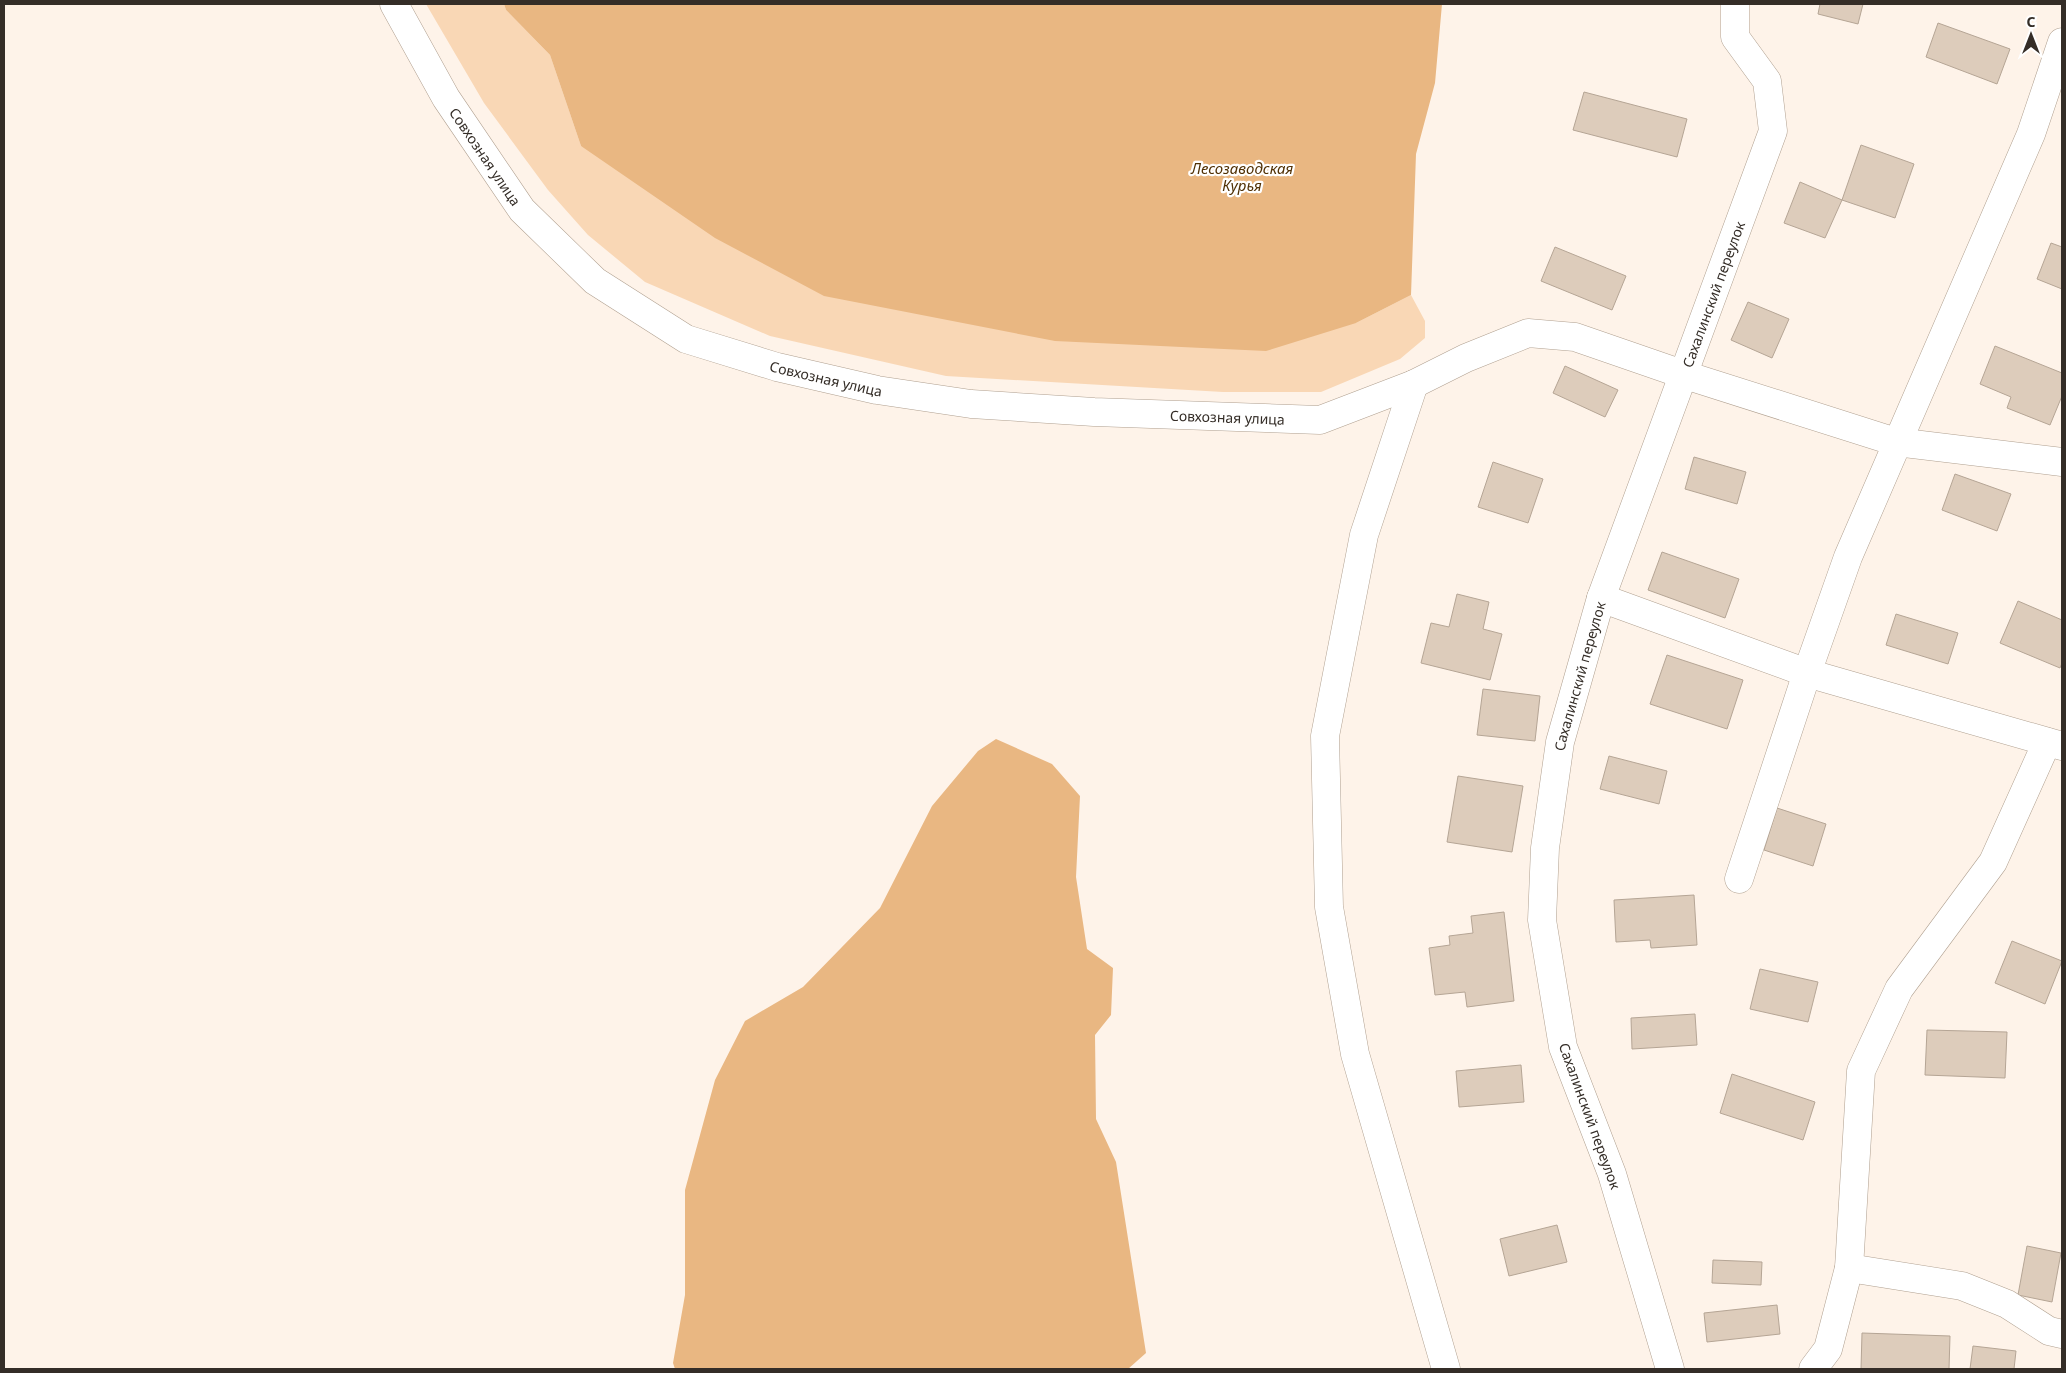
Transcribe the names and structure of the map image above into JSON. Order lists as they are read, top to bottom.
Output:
{
  "streets": {
    "street": ["Совхозная улица", "Сахалинский переулок"]
  },
  "crossings": [
    ["Совхозная улица", "Сахалинский переулок"]
  ],
  "water": ["Лесозаводская Курья"],
  "north": "top"
}
